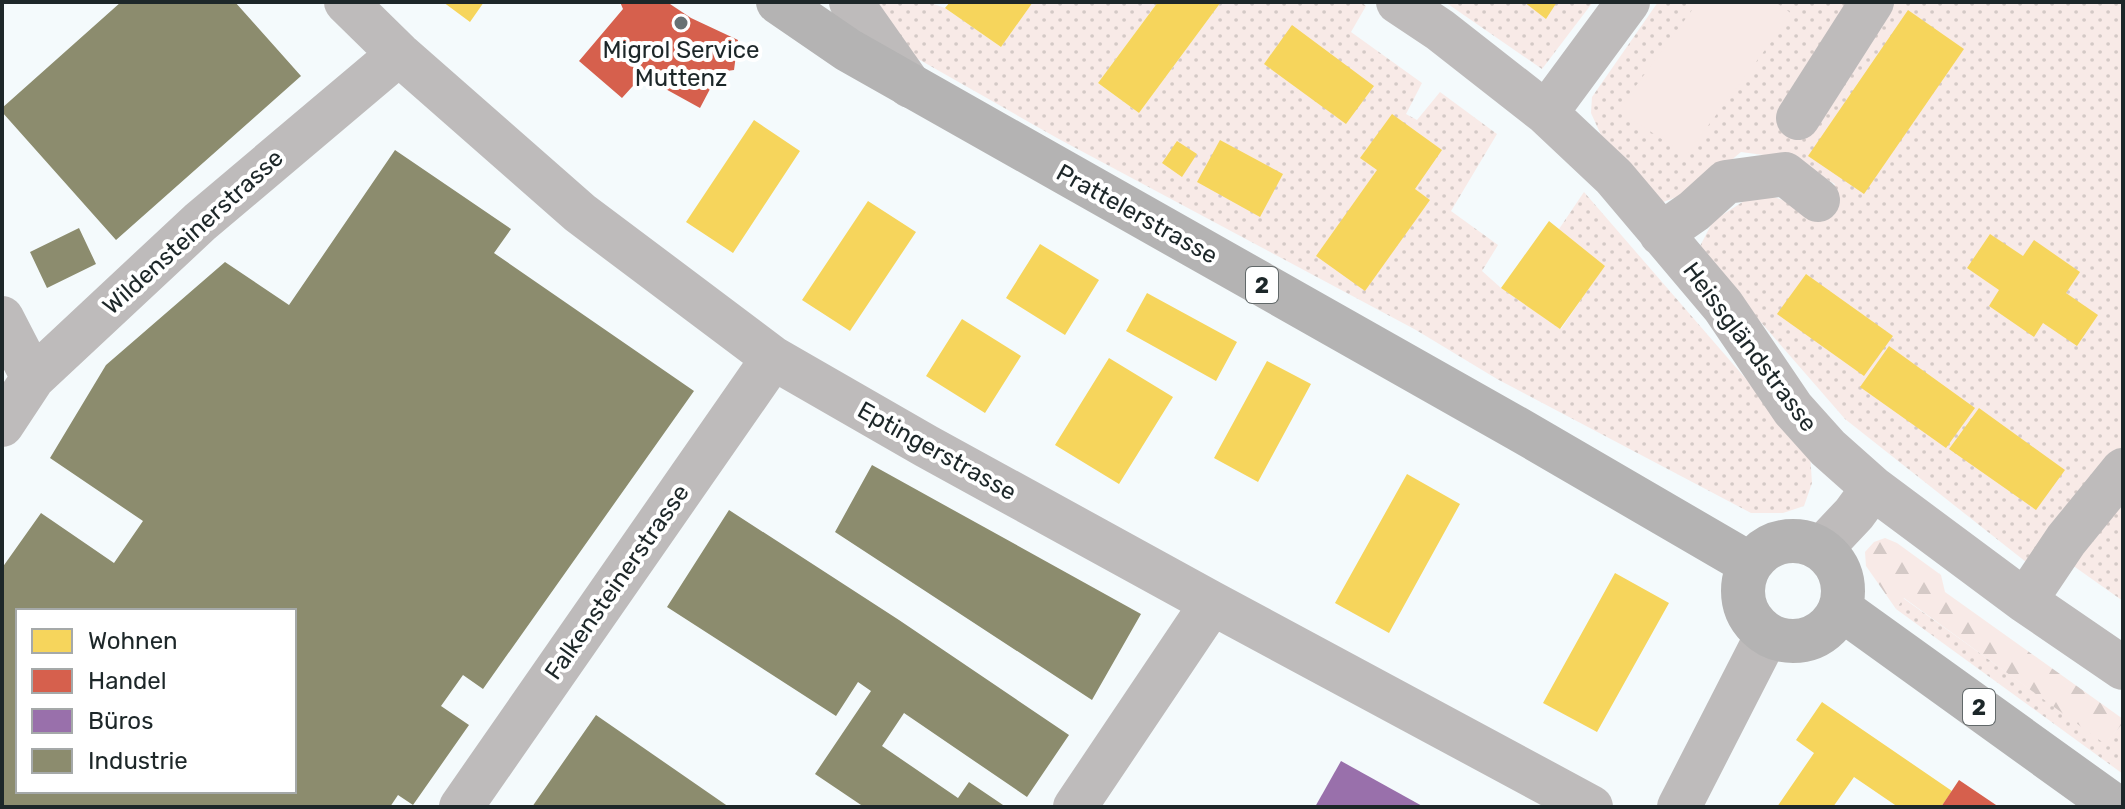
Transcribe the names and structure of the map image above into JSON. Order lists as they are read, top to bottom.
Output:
{
  "streets": {
    "main road": ["Prattelerstrasse", "2"],
    "street": [
      "Wildensteinerstrasse",
      "Heissgländstrasse",
      "Eptingerstrasse",
      "Falkensteinerstrasse"
    ]
  },
  "crossings": [
    ["Prattelerstrasse", "2"],
    ["Wildensteinerstrasse", "Eptingerstrasse"],
    ["Eptingerstrasse", "Falkensteinerstrasse"]
  ],
  "places": ["Migrol Service Muttenz"],
  "legend": [
    "Wohnen",
    "Handel",
    "Büros",
    "Industrie"
  ]
}
